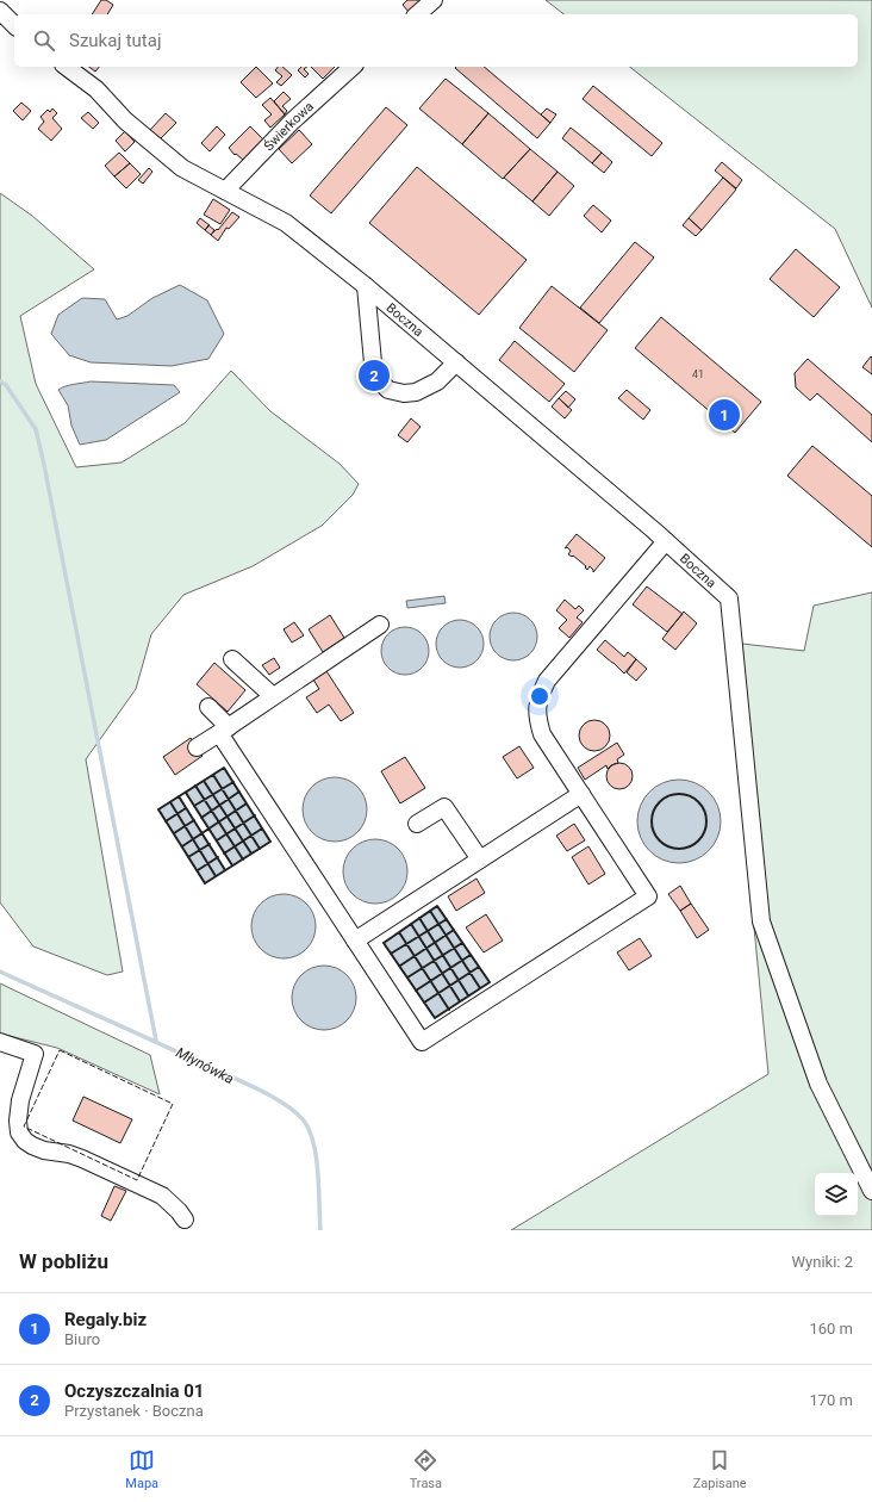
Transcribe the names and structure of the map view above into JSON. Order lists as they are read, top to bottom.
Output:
{
  "streets": {
    "street": ["Świerkowa", "Boczna"]
  },
  "crossings": [
    ["Świerkowa", "Boczna"]
  ],
  "water": ["Młynówka"],
  "house_numbers": ["41"],
  "page": {
    "search": "Szukaj tutaj",
    "pins": ["2", "1"],
    "heading": ["W pobliżu", "Wyniki: 2"],
    "list": [
      {
        "mark": "1",
        "name": "Regaly.biz",
        "note": "Biuro",
        "value": "160 m"
      },
      {
        "mark": "2",
        "name": "Oczyszczalnia 01",
        "note": "Przystanek · Boczna",
        "value": "170 m"
      }
    ],
    "nav": ["Mapa", "Trasa", "Zapisane"]
  }
}
